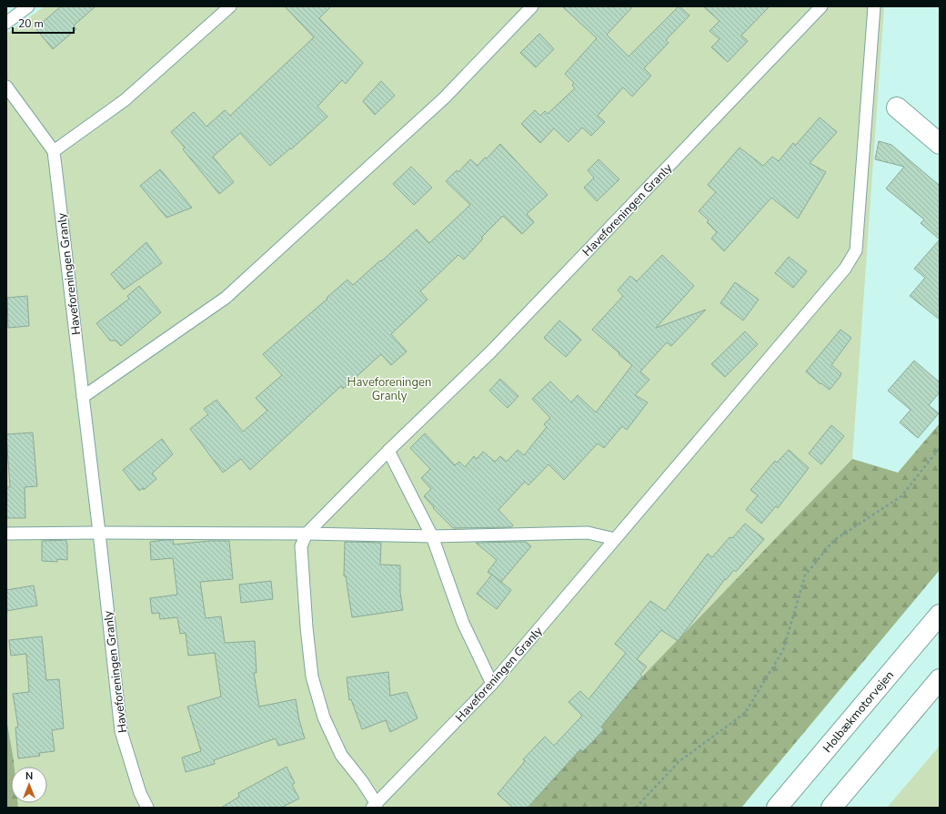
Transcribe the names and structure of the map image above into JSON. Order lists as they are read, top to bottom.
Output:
{
  "streets": {
    "main road": ["Holbækmotorvejen"],
    "lane": ["Haveforeningen Granly"]
  },
  "parks": ["Haveforeningen Granly"],
  "scale_bar": "20 m",
  "north": "top"
}
